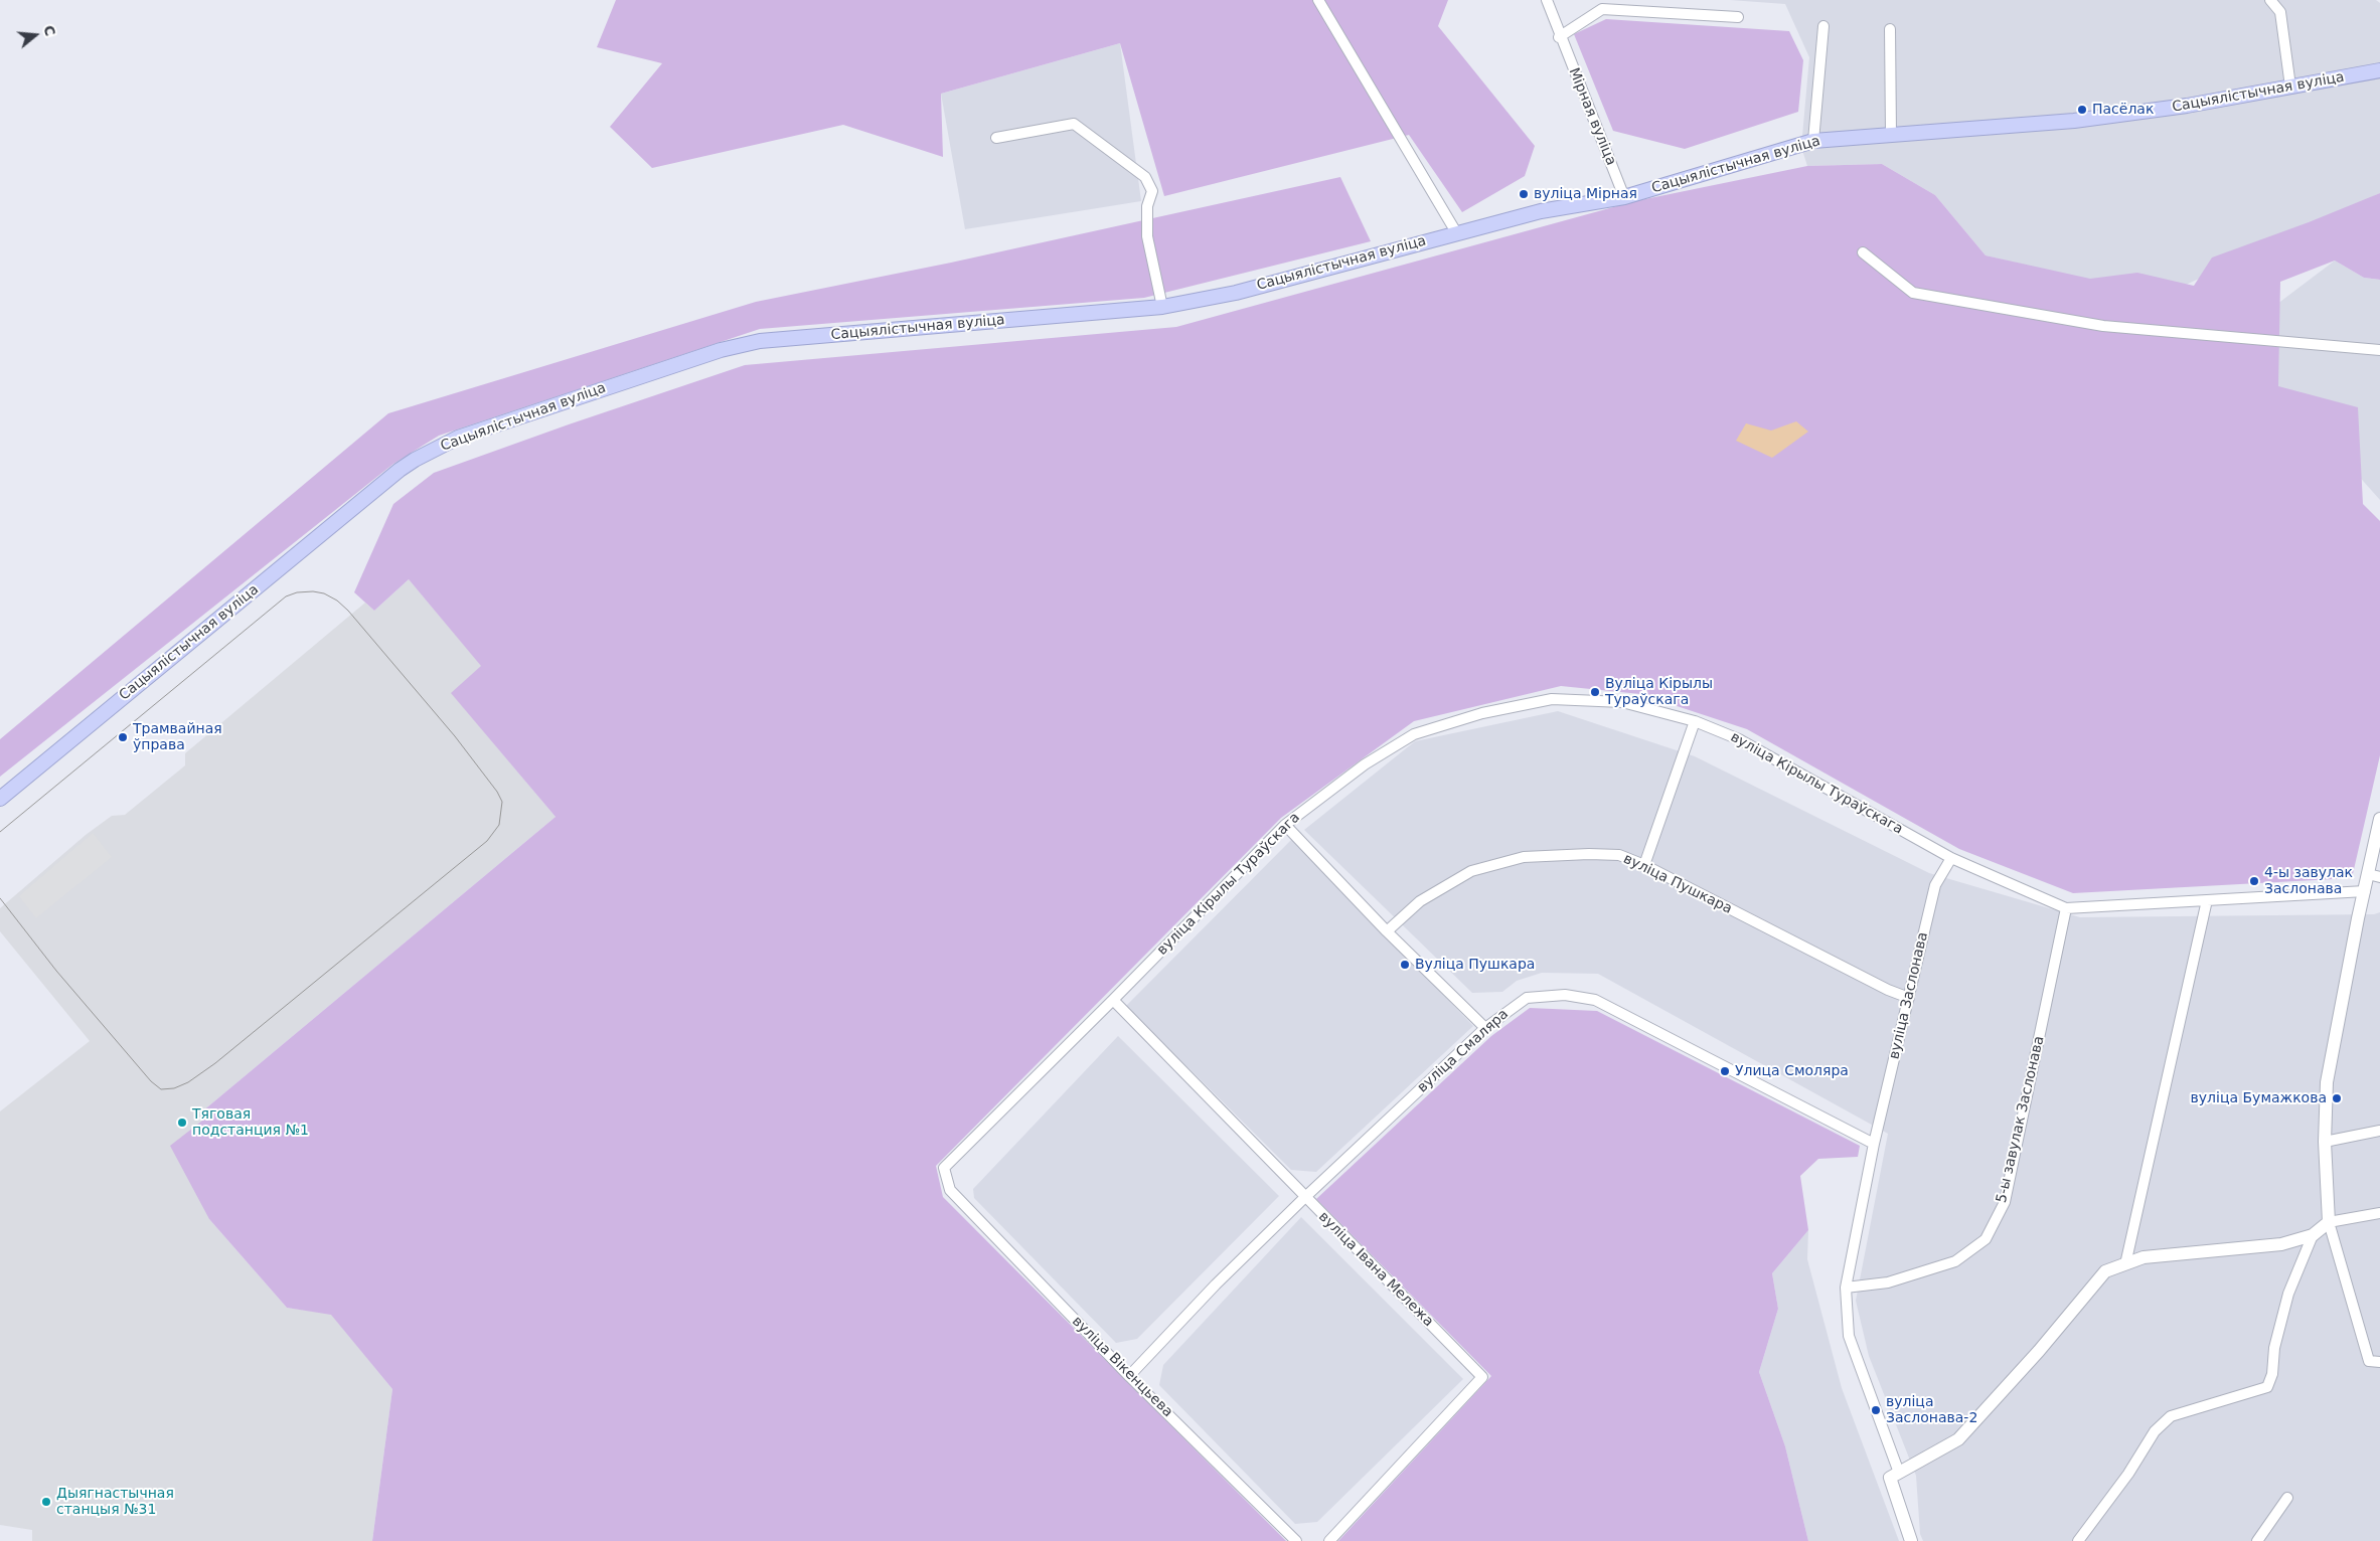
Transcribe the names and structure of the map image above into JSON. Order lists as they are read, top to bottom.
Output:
{
  "streets": {
    "main road": ["Сацыялістычная вуліца"],
    "street": [
      "Мірная вуліца",
      "вуліца Кірылы Тураўскага",
      "вуліца Пушкара",
      "вуліца Заслонава",
      "вуліца Смаляра",
      "5-ы завулак Заслонава",
      "вуліца Івана Мележа",
      "вуліца Вікенцьева"
    ]
  },
  "crossings": [
    ["Сацыялістычная вуліца", "Мірная вуліца"],
    ["вуліца Кірылы Тураўскага", "вуліца Заслонава"],
    ["вуліца Кірылы Тураўскага", "вуліца Івана Мележа"],
    ["вуліца Кірылы Тураўскага", "вуліца Вікенцьева"],
    ["вуліца Пушкара", "вуліца Заслонава"],
    ["вуліца Заслонава", "вуліца Смаляра"],
    ["вуліца Заслонава", "5-ы завулак Заслонава"],
    ["вуліца Смаляра", "вуліца Івана Мележа"],
    ["вуліца Смаляра", "вуліца Вікенцьева"]
  ],
  "places": [
    "Пасёлак",
    "вуліца Мірная",
    "Вуліца Кірылы Тураўскага",
    "Трамвайная ўправа",
    "4-ы завулак Заслонава",
    "Вуліца Пушкара",
    "Улица Смоляра",
    "вуліца Бумажкова",
    "Тяговая подстанция №1",
    "вуліца Заслонава-2",
    "Дыягнастычная станцыя №31"
  ],
  "north": "right"
}
